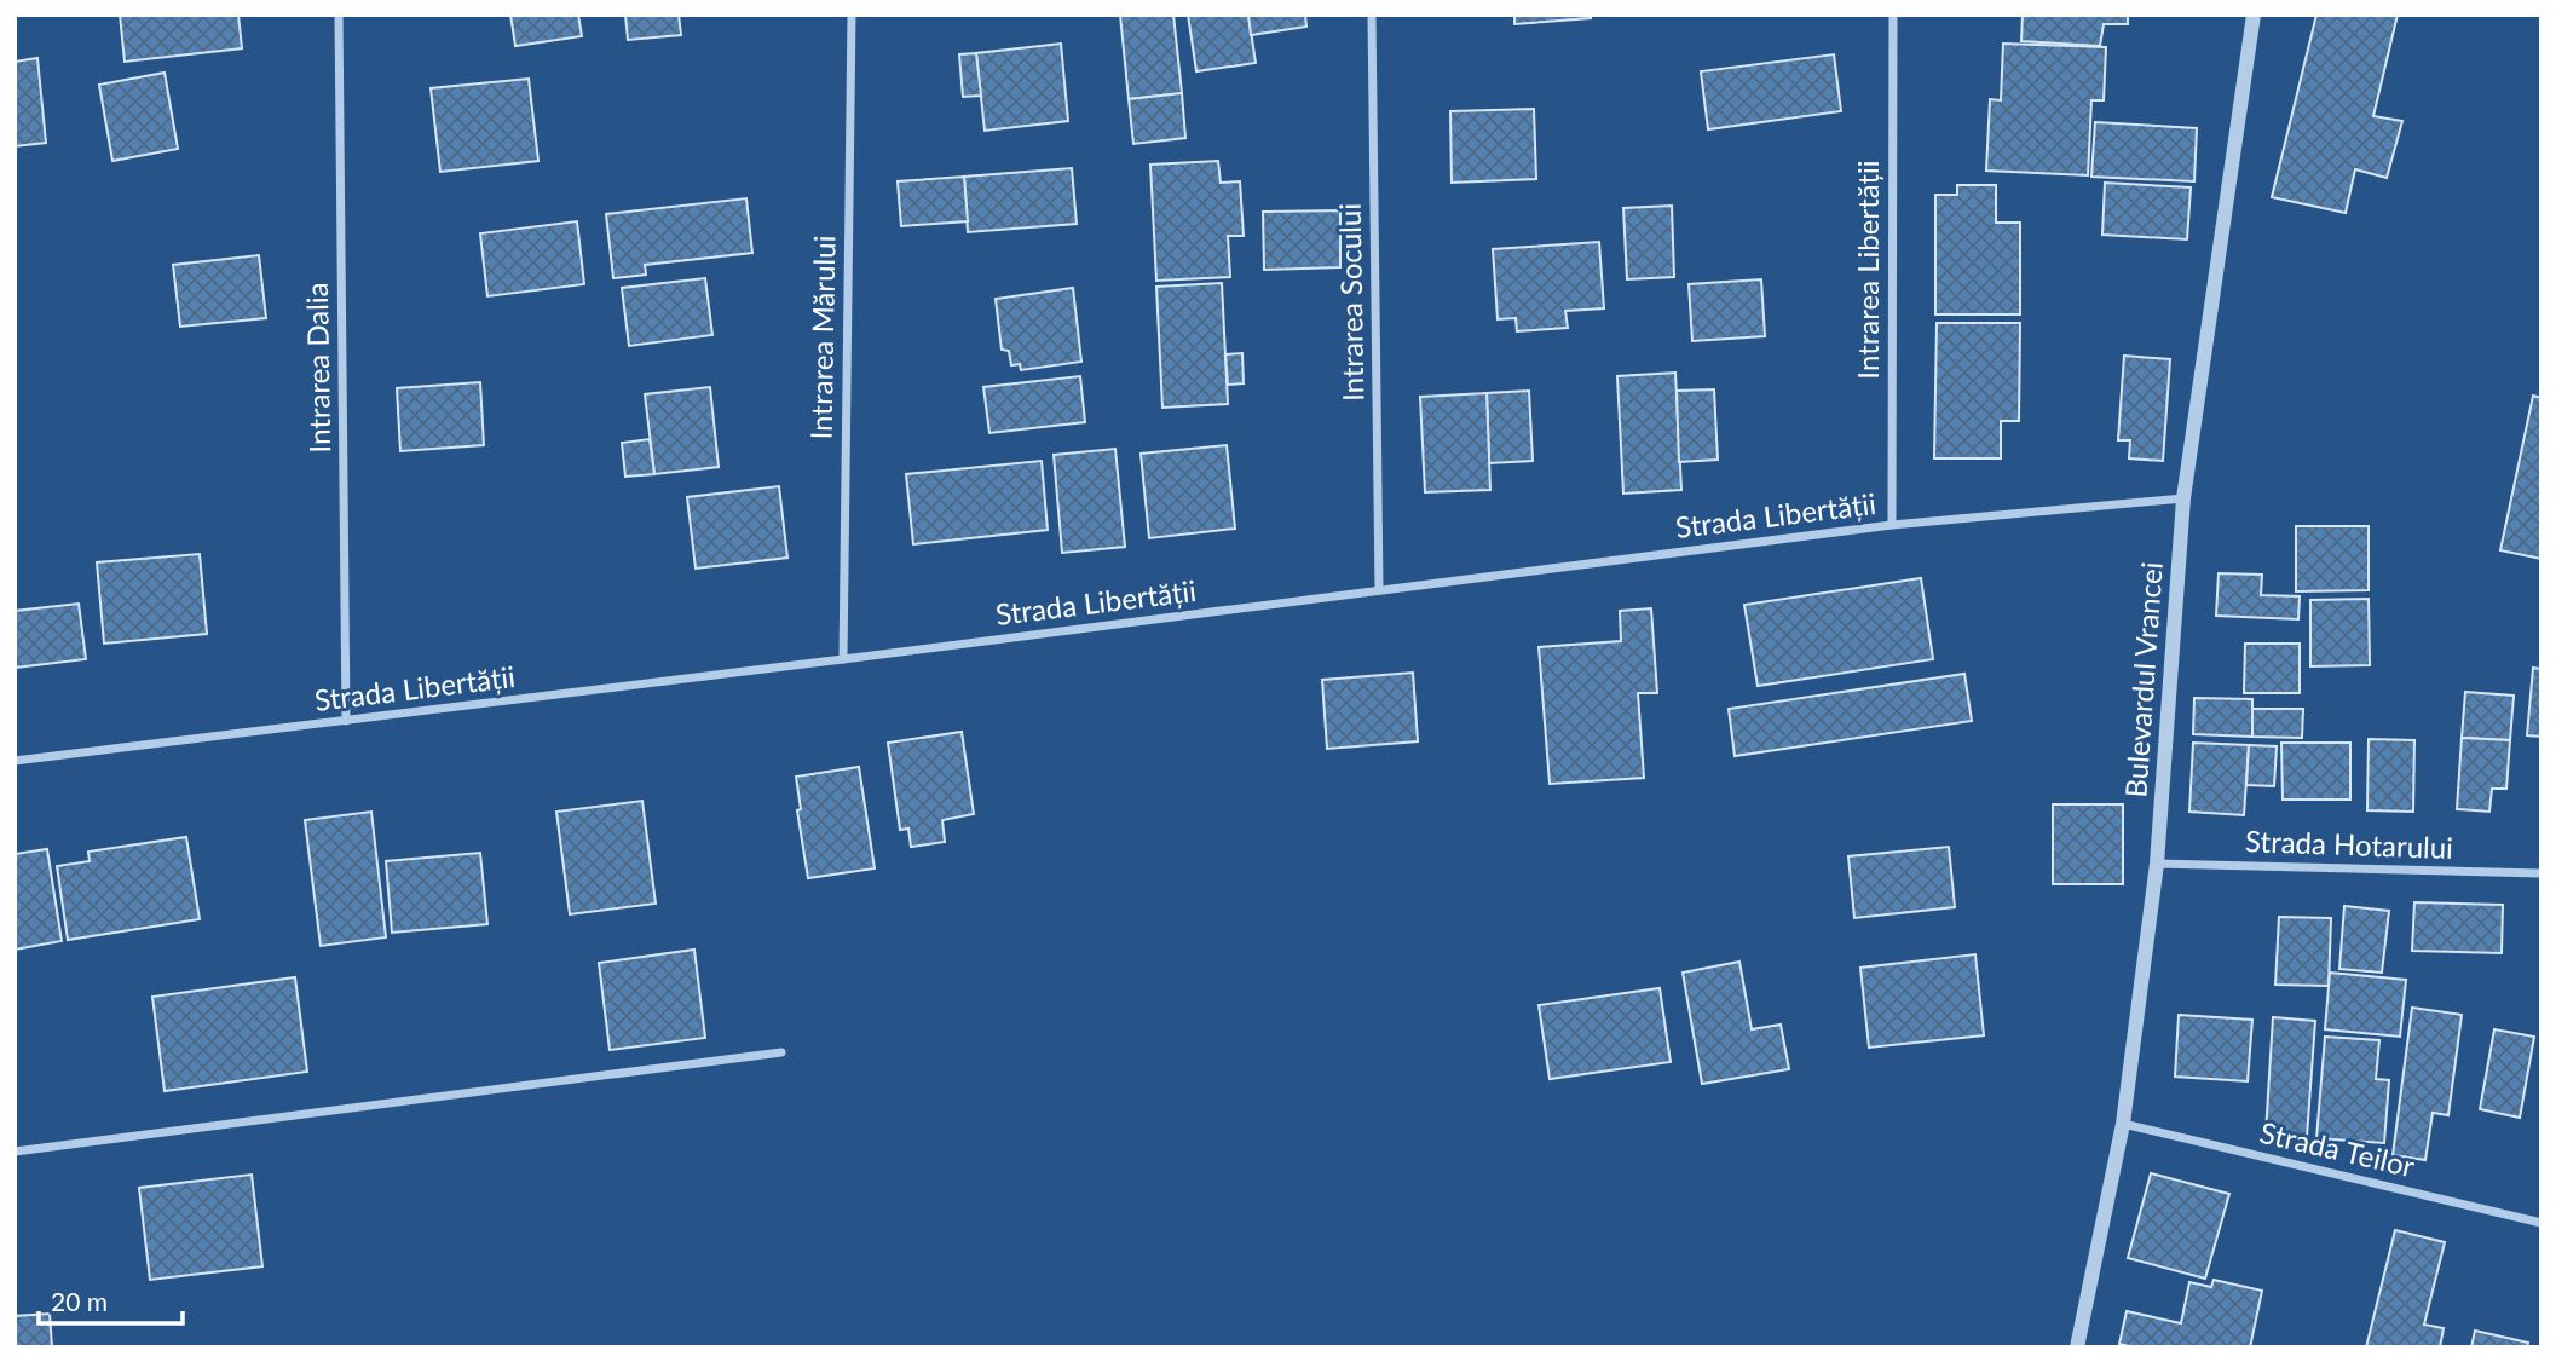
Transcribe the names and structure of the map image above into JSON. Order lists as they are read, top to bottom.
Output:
{
  "streets": {
    "street": [
      "Intrarea Libertății",
      "Intrarea Socului",
      "Intrarea Mărului",
      "Intrarea Dalia",
      "Strada Libertății",
      "Bulevardul Vrancei",
      "Strada Hotarului",
      "Strada Teilor"
    ]
  },
  "crossings": [
    ["Intrarea Libertății", "Strada Libertății"],
    ["Intrarea Socului", "Strada Libertății"],
    ["Intrarea Mărului", "Strada Libertății"],
    ["Intrarea Dalia", "Strada Libertății"],
    ["Strada Libertății", "Bulevardul Vrancei"],
    ["Bulevardul Vrancei", "Strada Hotarului"],
    ["Bulevardul Vrancei", "Strada Teilor"]
  ],
  "scale_bar": "20 m"
}
